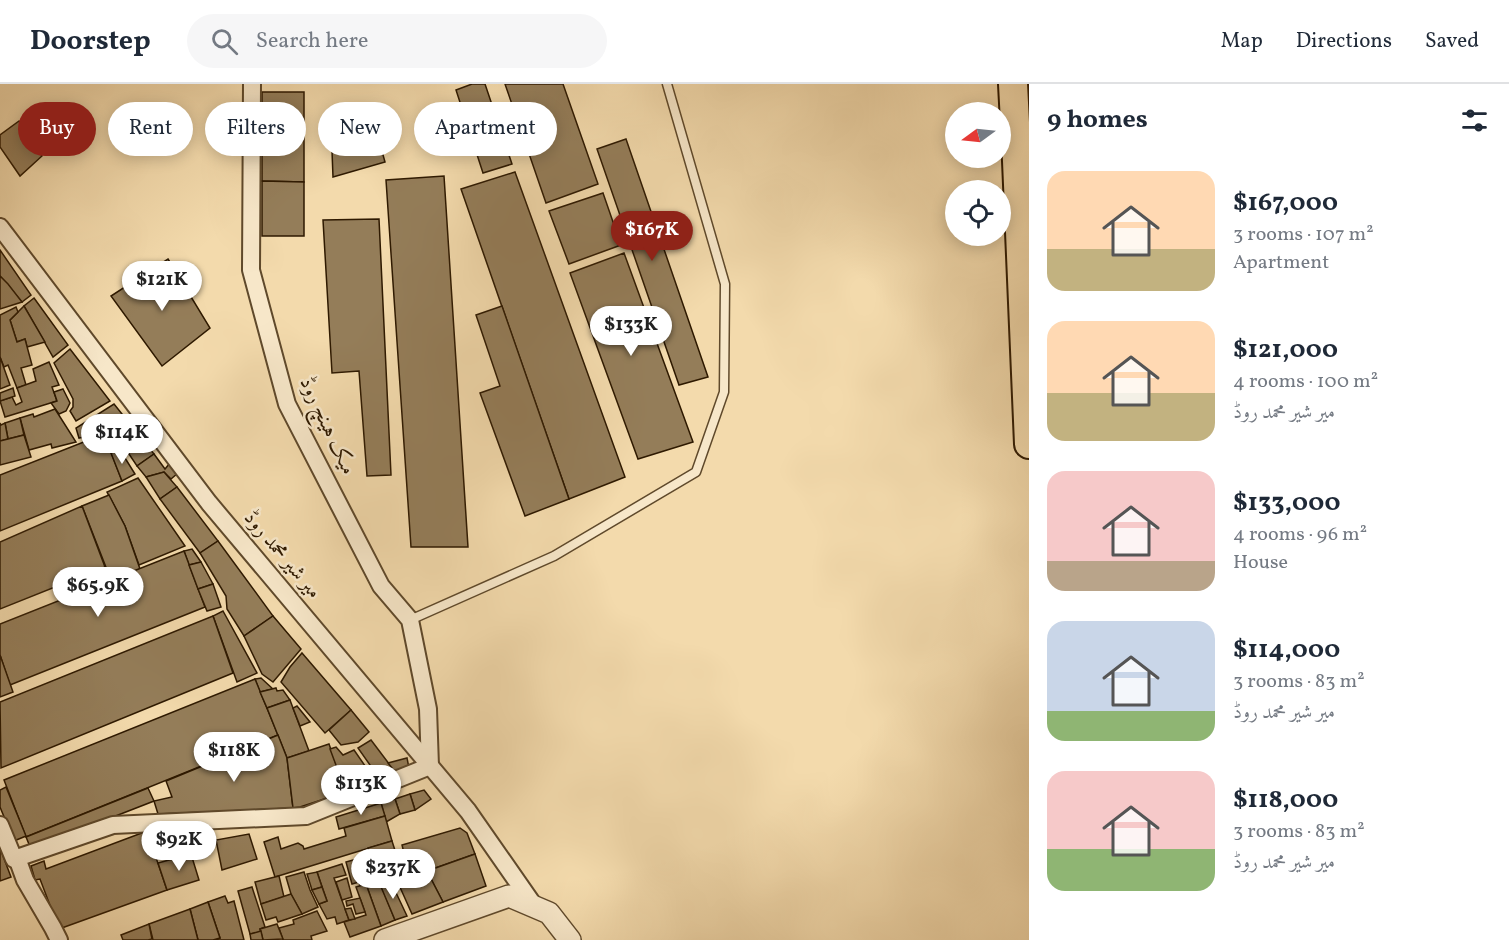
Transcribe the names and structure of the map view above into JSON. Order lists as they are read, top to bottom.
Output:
{
  "streets": {
    "street": ["میک ہینچ روڈ", "میر شیر محمد روڈ"]
  },
  "crossings": [
    ["میک ہینچ روڈ", "میر شیر محمد روڈ"]
  ],
  "north": "left",
  "page": {
    "header": "Doorstep",
    "search": "Search here",
    "nav": ["Map", "Directions", "Saved"],
    "heading": "9 homes",
    "chip": [
      "Buy",
      "Rent",
      "Filters",
      "New",
      "Apartment"
    ],
    "list": [
      {
        "name": "$167,000",
        "note": "3 rooms · 107 m² · Apartment"
      },
      {
        "name": "$121,000",
        "note": "4 rooms · 100 m² · میر شیر محمد روڈ"
      },
      {
        "name": "$133,000",
        "note": "4 rooms · 96 m² · House"
      },
      {
        "name": "$114,000",
        "note": "3 rooms · 83 m² · میر شیر محمد روڈ"
      },
      {
        "name": "$118,000",
        "note": "3 rooms · 83 m² · میر شیر محمد روڈ"
      }
    ],
    "price": [
      "$167K",
      "$121K",
      "$133K",
      "$114K",
      "$65.9K",
      "$118K",
      "$113K",
      "$92K",
      "$237K"
    ]
  }
}
